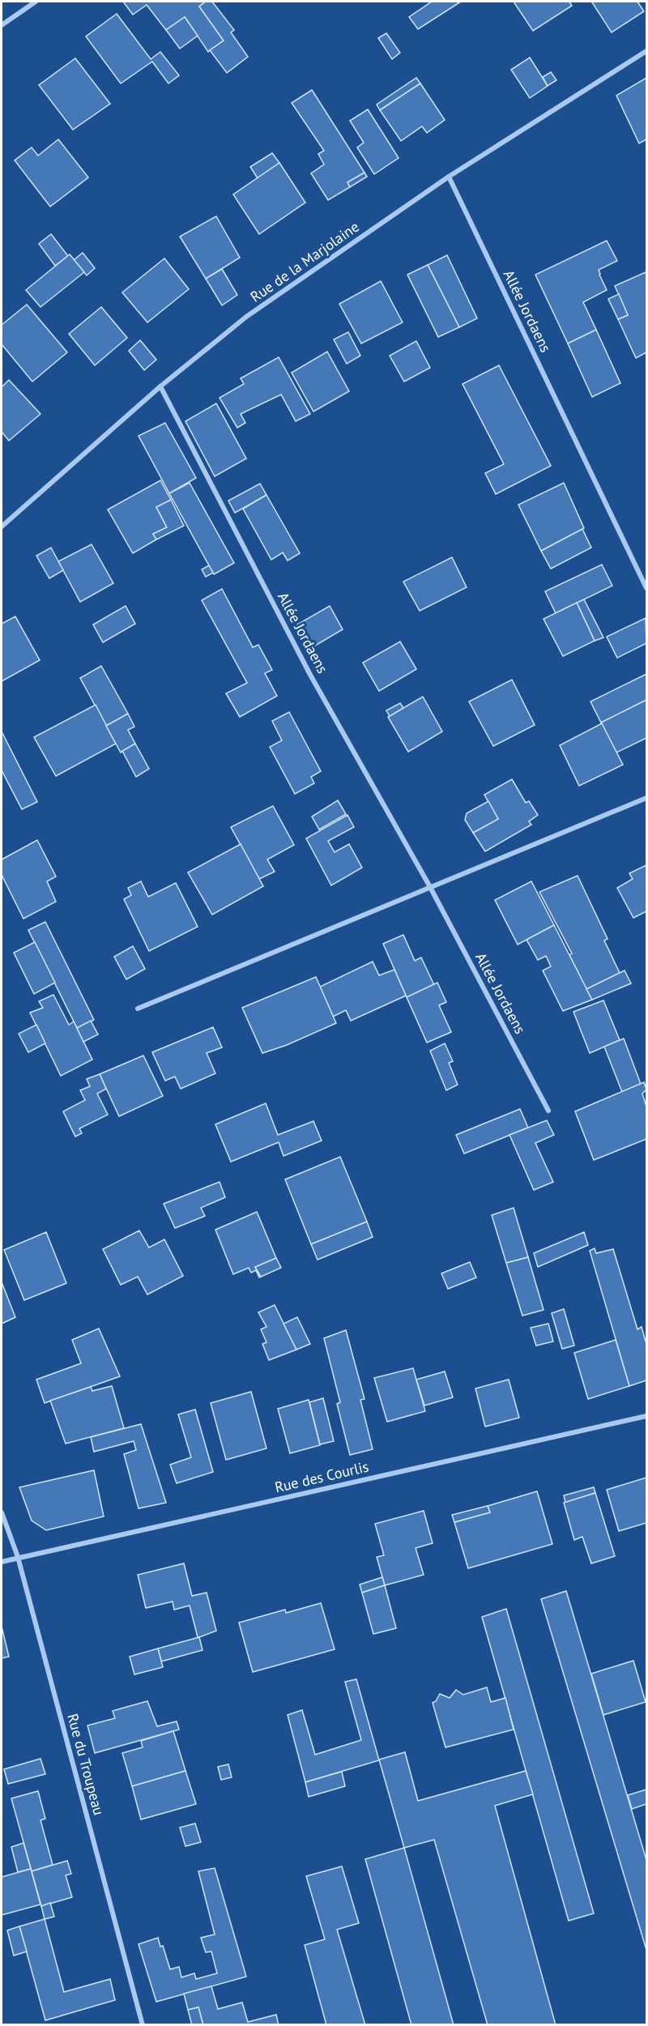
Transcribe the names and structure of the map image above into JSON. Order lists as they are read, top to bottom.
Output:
{
  "streets": {
    "street": [
      "Rue de la Marjolaine",
      "Allée Jordaens",
      "Rue des Courlis",
      "Rue du Troupeau"
    ]
  },
  "crossings": [
    ["Rue de la Marjolaine", "Allée Jordaens"],
    ["Rue des Courlis", "Rue du Troupeau"]
  ]
}
